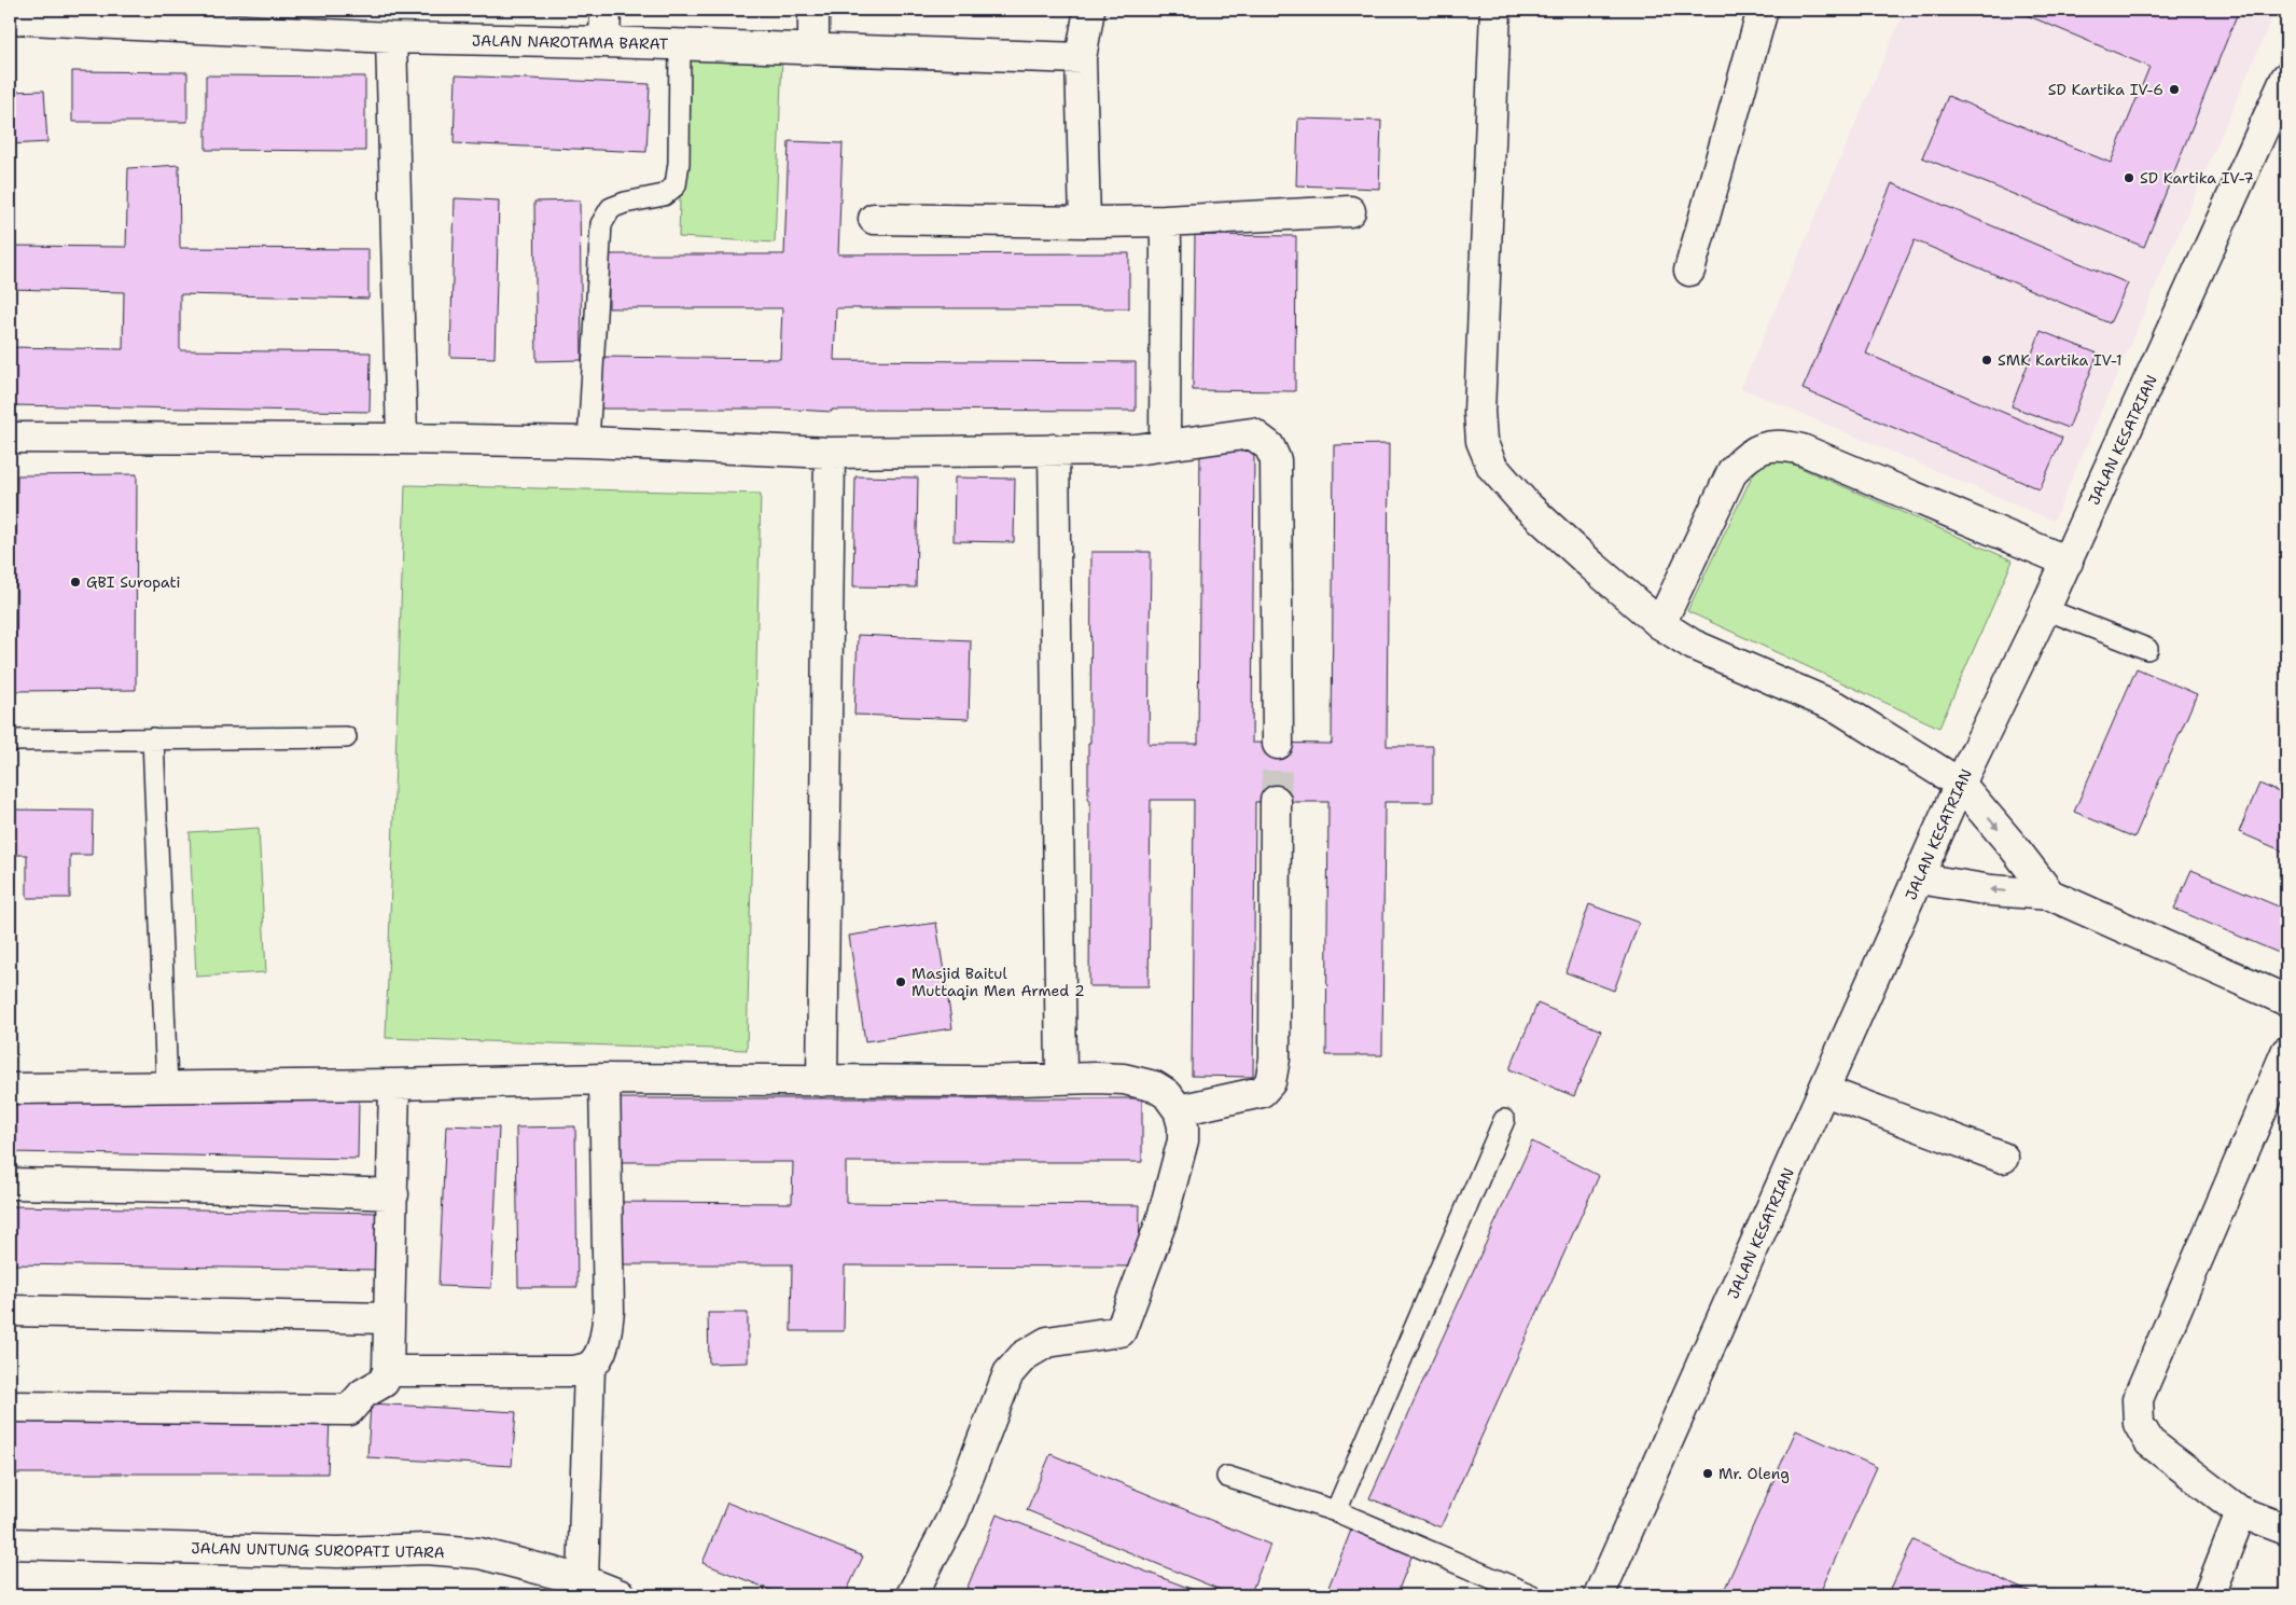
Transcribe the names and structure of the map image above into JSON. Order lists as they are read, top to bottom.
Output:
{
  "streets": {
    "street": ["JALAN NAROTAMA BARAT", "JALAN KESATRIAN", "JALAN UNTUNG SUROPATI UTARA"]
  },
  "places": [
    "SD Kartika IV-6",
    "SD Kartika IV-7",
    "SMK Kartika IV-1",
    "GBI Suropati",
    "Masjid Baitul Muttaqin Men Armed 2",
    "Mr. Oleng"
  ]
}
